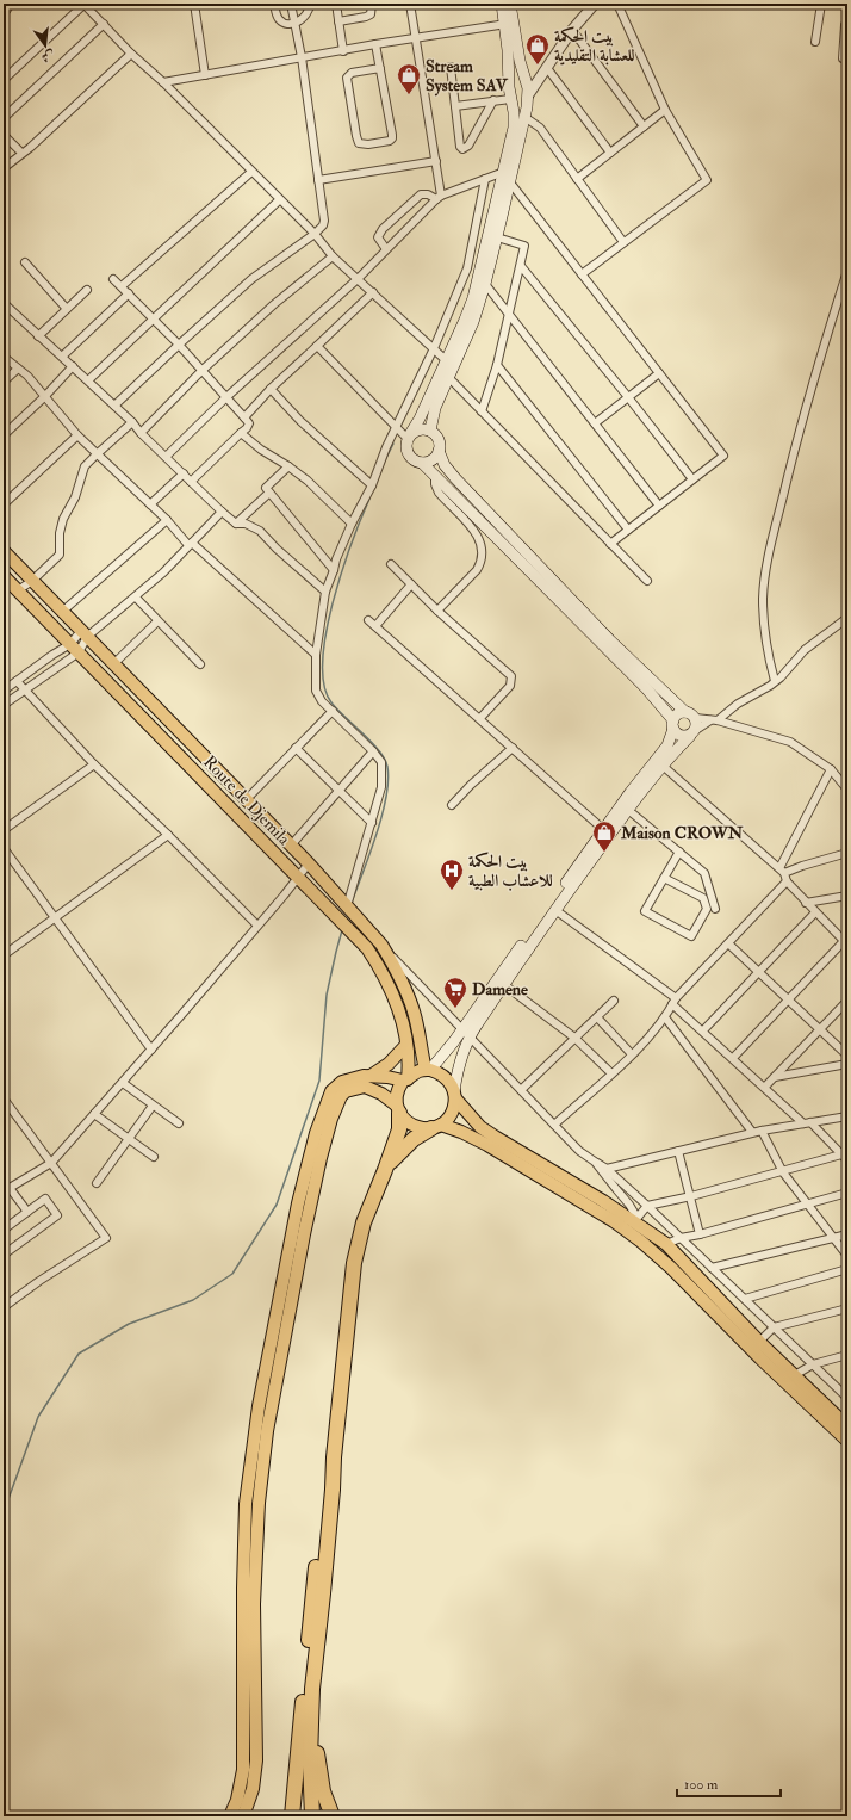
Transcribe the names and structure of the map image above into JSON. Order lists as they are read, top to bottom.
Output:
{
  "streets": {
    "main road": ["Route de Djemila"]
  },
  "places": {
    "shop": ["بيت الحكمة للعشابة التقليدية", "Stream System SAV", "Maison CROWN"],
    "hospital": ["بيت الحكمة للاعشاب الطبية"],
    "supermarket": ["Damene"]
  },
  "scale_bar": "100 m",
  "north": "bottom"
}
